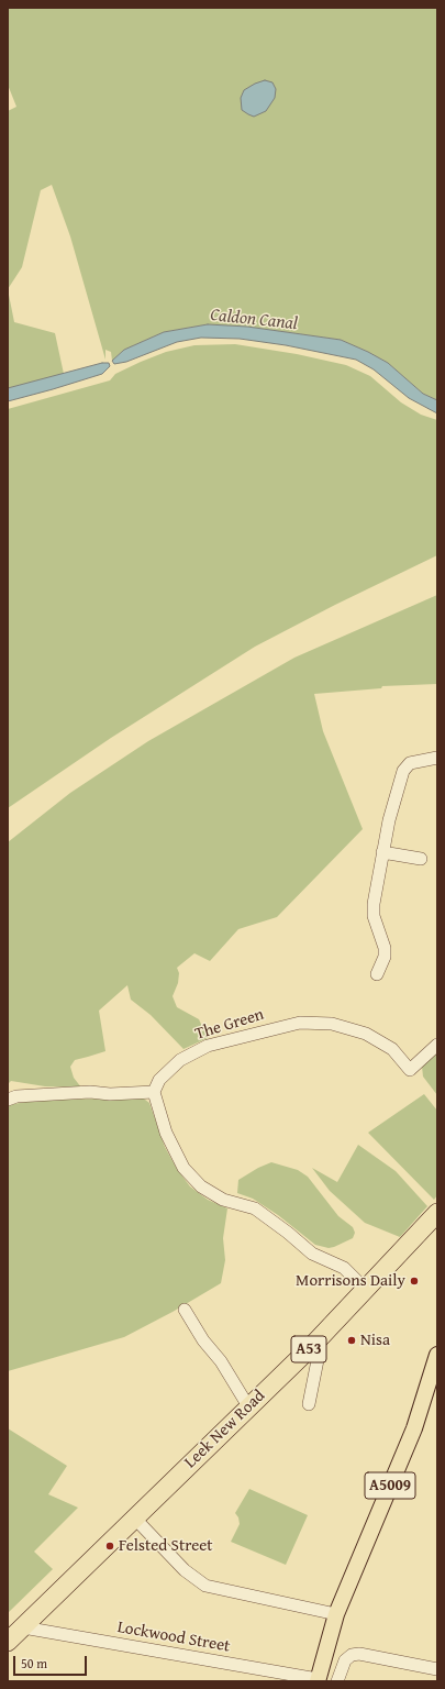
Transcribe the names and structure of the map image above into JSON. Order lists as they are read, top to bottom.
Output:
{
  "streets": {
    "highway": ["A53", "Leek New Road"],
    "main road": ["A5009"],
    "street": ["The Green", "Lockwood Street"]
  },
  "crossings": [
    ["Leek New Road", "Lockwood Street"],
    ["A5009", "Lockwood Street"]
  ],
  "water": ["Caldon Canal"],
  "places": ["Morrisons Daily", "Nisa", "Felsted Street"],
  "scale_bar": "50 m"
}
